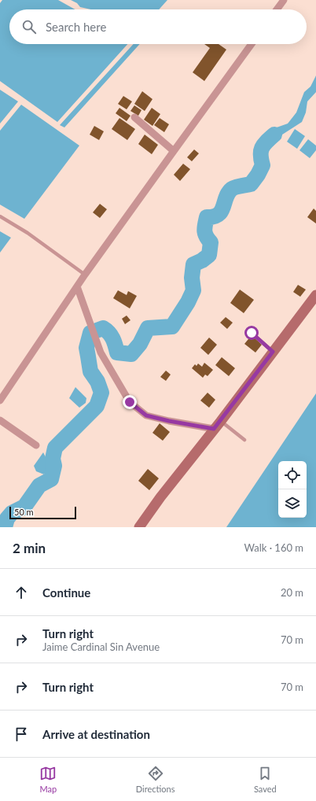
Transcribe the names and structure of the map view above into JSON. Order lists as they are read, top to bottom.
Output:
{
  "scale_bar": "50 m",
  "page": {
    "search": "Search here",
    "scale": "50 m",
    "heading": ["2 min", "Walk · 160 m"],
    "list": [
      ["Continue", "20 m"],
      ["Turn right", "Jaime Cardinal Sin Avenue", "70 m"],
      ["Turn right", "70 m"],
      "Arrive at destination"
    ],
    "nav": ["Map", "Directions", "Saved"]
  }
}
